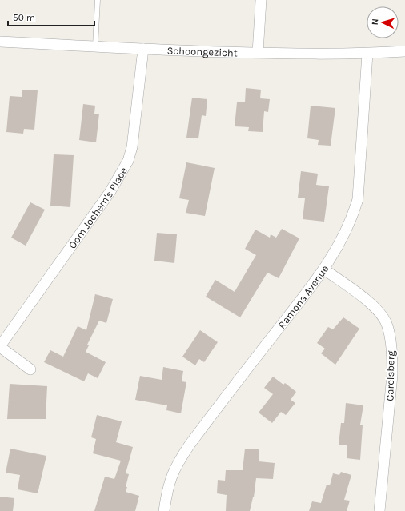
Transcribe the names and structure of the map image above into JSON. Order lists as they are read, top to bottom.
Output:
{
  "streets": {
    "street": [
      "Schoongezicht",
      "Oom Jochem's Place",
      "Ramona Avenue",
      "Carelsberg"
    ]
  },
  "crossings": [
    ["Schoongezicht", "Oom Jochem's Place"],
    ["Schoongezicht", "Ramona Avenue"],
    ["Ramona Avenue", "Carelsberg"]
  ],
  "scale_bar": "50 m",
  "north": "left"
}
